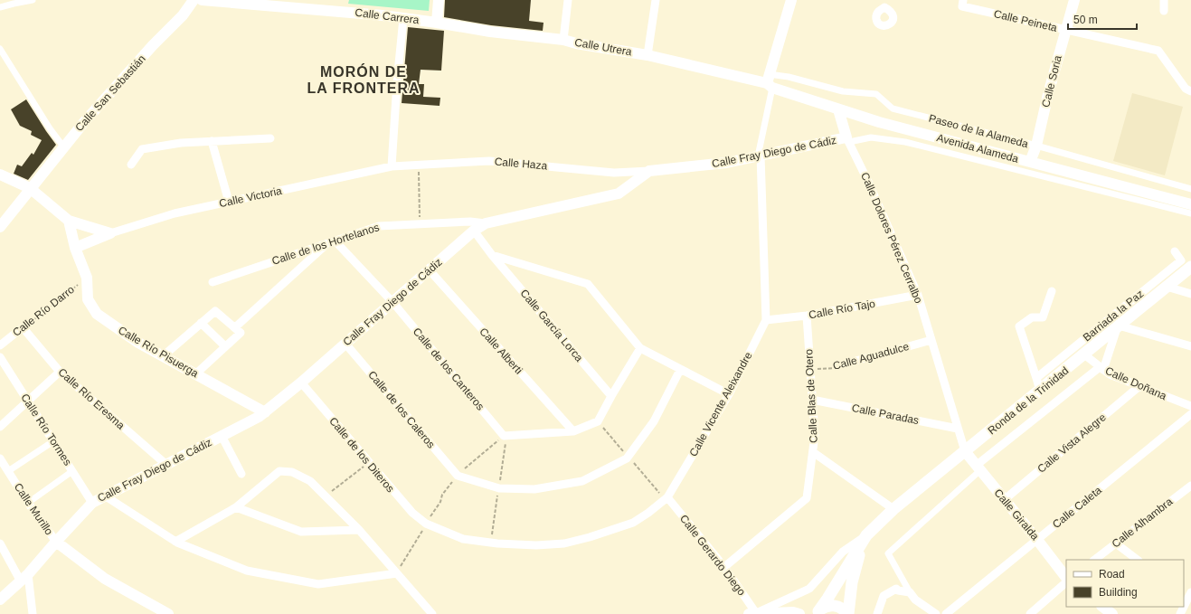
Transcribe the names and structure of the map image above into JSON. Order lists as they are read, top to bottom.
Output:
{
  "streets": {
    "main road": ["Ronda de la Trinidad"],
    "street": [
      "Calle Carrera",
      "Calle Peineta",
      "Calle Utrera",
      "Calle Soria",
      "Calle San Sebastián",
      "Paseo de la Alameda",
      "Avenida Alameda",
      "Calle Fray Diego de Cádiz",
      "Calle Haza",
      "Calle Victoria",
      "Calle Dolores Pérez Cerralbo",
      "Calle de los Hortelanos",
      "Calle Río Tajo",
      "Calle Río Darro",
      "Barriada la Paz",
      "Calle García Lorca",
      "Calle Alberti",
      "Calle Río Pisuerga",
      "Calle Aguadulce",
      "Calle de los Canteros",
      "Calle Doñana",
      "Calle Blas de Otero",
      "Calle Río Eresma",
      "Calle Vicente Aleixandre",
      "Calle de los Caleros",
      "Calle Paradas",
      "Calle Río Tormes",
      "Calle Vista Alegre",
      "Calle de los Diteros",
      "Calle Caleta",
      "Calle Murillo",
      "Calle Giralda",
      "Calle Alhambra",
      "Calle Gerardo Diego"
    ]
  },
  "crossings": [
    ["Calle Carrera", "Calle Utrera"],
    ["Calle Peineta", "Calle Soria"],
    ["Calle Utrera", "Paseo de la Alameda"],
    ["Calle Utrera", "Avenida Alameda"],
    ["Calle Soria", "Paseo de la Alameda"],
    ["Calle Soria", "Avenida Alameda"],
    ["Paseo de la Alameda", "Avenida Alameda"],
    ["Avenida Alameda", "Calle Dolores Pérez Cerralbo"],
    ["Calle Fray Diego de Cádiz", "Calle Haza"],
    ["Calle Fray Diego de Cádiz", "Calle Dolores Pérez Cerralbo"],
    ["Calle Fray Diego de Cádiz", "Calle de los Hortelanos"],
    ["Calle Fray Diego de Cádiz", "Calle García Lorca"],
    ["Calle Fray Diego de Cádiz", "Calle Alberti"],
    ["Calle Fray Diego de Cádiz", "Calle Río Pisuerga"],
    ["Calle Fray Diego de Cádiz", "Calle de los Canteros"],
    ["Calle Fray Diego de Cádiz", "Calle Río Eresma"],
    ["Calle Fray Diego de Cádiz", "Calle Vicente Aleixandre"],
    ["Calle Fray Diego de Cádiz", "Calle de los Caleros"],
    ["Calle Fray Diego de Cádiz", "Calle Río Tormes"],
    ["Calle Fray Diego de Cádiz", "Calle de los Diteros"],
    ["Calle Fray Diego de Cádiz", "Calle Murillo"],
    ["Calle Haza", "Calle Victoria"],
    ["Calle Dolores Pérez Cerralbo", "Calle Río Tajo"],
    ["Calle Dolores Pérez Cerralbo", "Calle Aguadulce"],
    ["Calle Dolores Pérez Cerralbo", "Ronda de la Trinidad"],
    ["Calle Dolores Pérez Cerralbo", "Calle Paradas"],
    ["Calle Dolores Pérez Cerralbo", "Calle Giralda"],
    ["Calle de los Hortelanos", "Calle de los Canteros"],
    ["Calle Río Tajo", "Calle Blas de Otero"],
    ["Calle Río Tajo", "Calle Vicente Aleixandre"],
    ["Calle Río Darro", "Calle Río Pisuerga"],
    ["Calle Río Darro", "Calle Río Eresma"],
    ["Calle Aguadulce", "Calle Blas de Otero"],
    ["Calle Doñana", "Ronda de la Trinidad"],
    ["Calle Doñana", "Calle Vista Alegre"],
    ["Calle Blas de Otero", "Calle Paradas"],
    ["Calle Blas de Otero", "Calle Gerardo Diego"],
    ["Ronda de la Trinidad", "Calle Giralda"],
    ["Calle Vicente Aleixandre", "Calle de los Diteros"],
    ["Calle Vicente Aleixandre", "Calle Gerardo Diego"],
    ["Calle Vista Alegre", "Calle Giralda"],
    ["Calle de los Diteros", "Calle Gerardo Diego"],
    ["Calle Caleta", "Calle Giralda"]
  ],
  "districts": ["MORÓN DE LA FRONTERA"],
  "legend": ["Road", "Building"],
  "scale_bar": "50 m"
}
